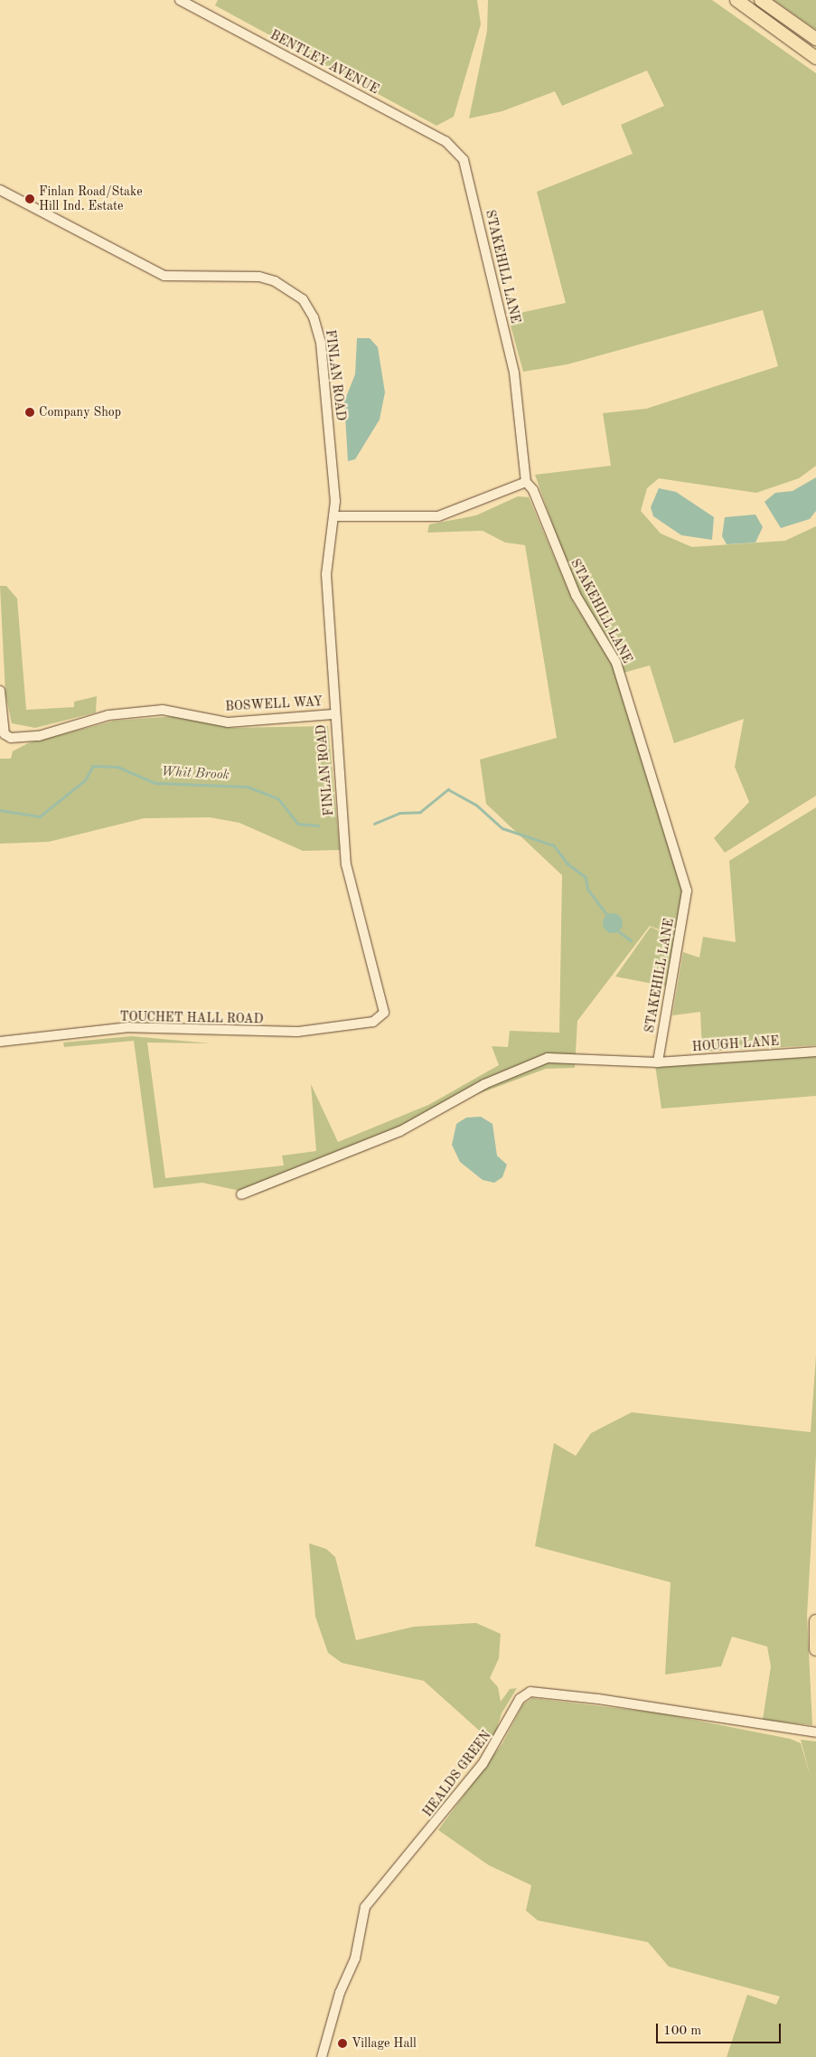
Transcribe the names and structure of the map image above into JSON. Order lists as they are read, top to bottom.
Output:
{
  "streets": {
    "street": [
      "BENTLEY AVENUE",
      "STAKEHILL LANE",
      "FINLAN ROAD",
      "BOSWELL WAY",
      "TOUCHET HALL ROAD",
      "HOUGH LANE",
      "HEALDS GREEN"
    ]
  },
  "crossings": [
    ["BENTLEY AVENUE", "STAKEHILL LANE"],
    ["STAKEHILL LANE", "HOUGH LANE"],
    ["FINLAN ROAD", "BOSWELL WAY"],
    ["FINLAN ROAD", "TOUCHET HALL ROAD"]
  ],
  "water": ["Whit Brook"],
  "places": ["Finlan Road/Stake Hill Ind. Estate", "Company Shop", "Village Hall"],
  "scale_bar": "100 m"
}
